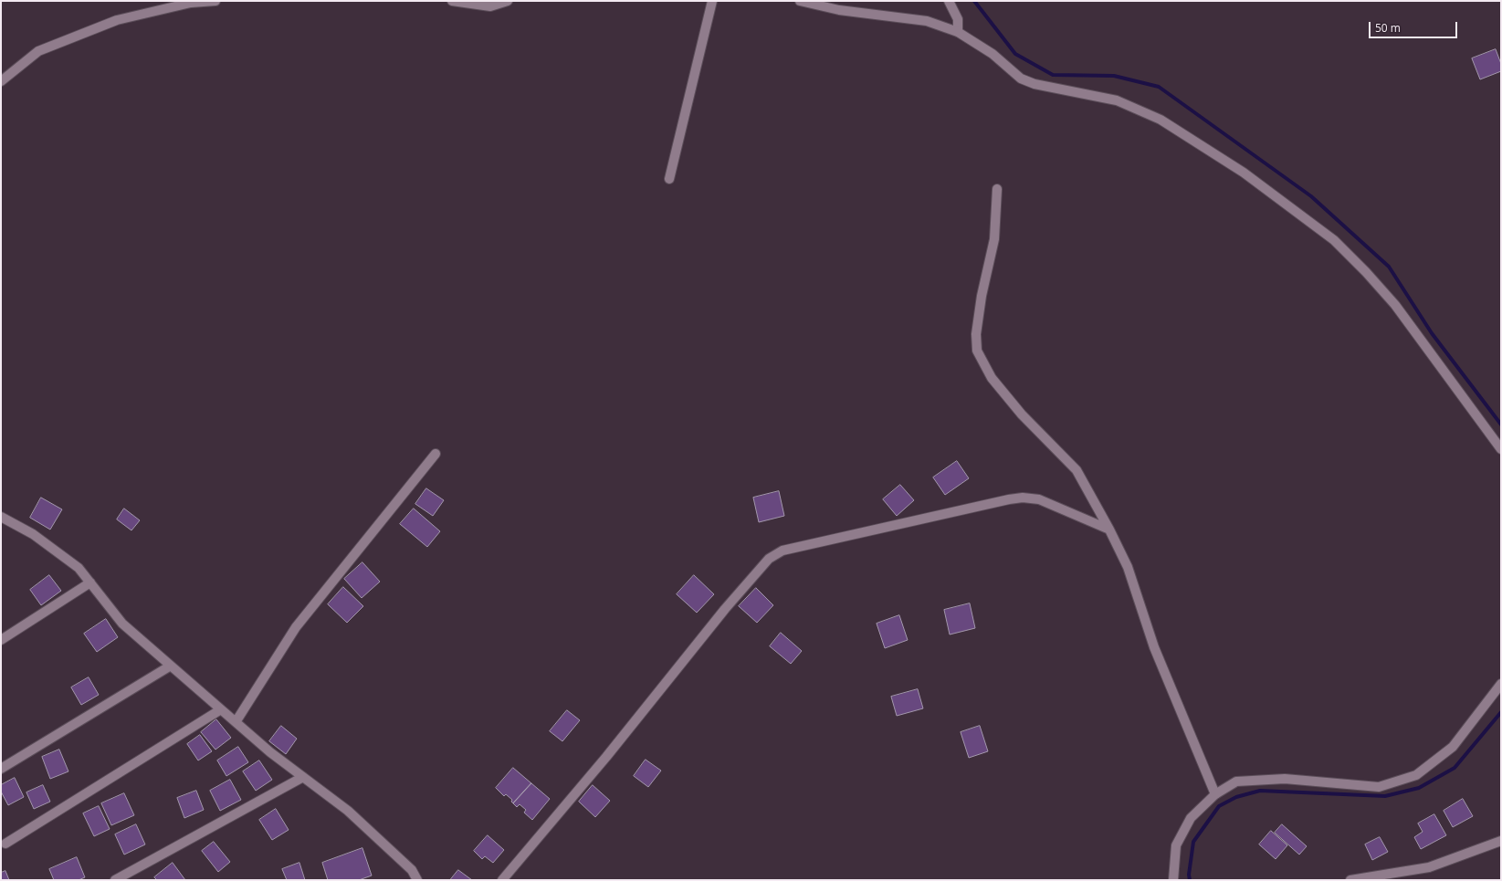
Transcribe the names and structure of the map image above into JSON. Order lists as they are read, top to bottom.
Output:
{
  "scale_bar": "50 m"
}
